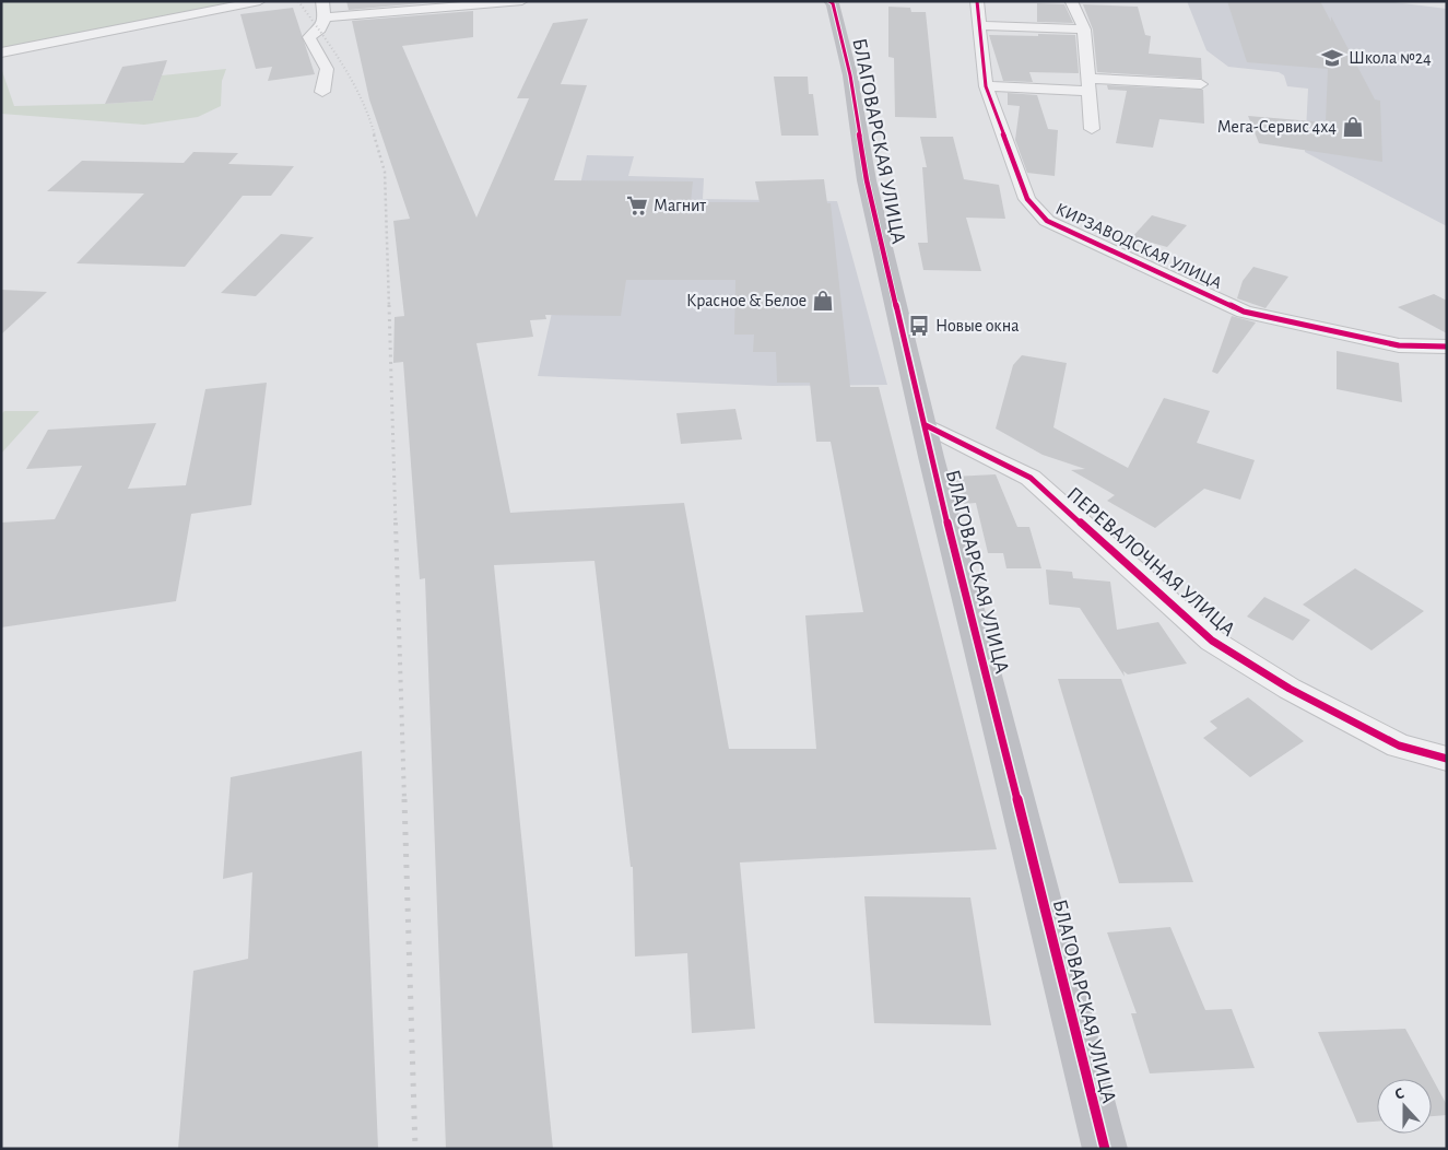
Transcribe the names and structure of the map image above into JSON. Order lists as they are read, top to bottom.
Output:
{
  "streets": {
    "street": ["БЛАГОВАРСКАЯ УЛИЦА", "КИРЗАВОДСКАЯ УЛИЦА", "ПЕРЕВАЛОЧНАЯ УЛИЦА"]
  },
  "crossings": [
    ["БЛАГОВАРСКАЯ УЛИЦА", "ПЕРЕВАЛОЧНАЯ УЛИЦА"]
  ],
  "places": {
    "school or university": ["Школа №24"],
    "shop": ["Мега-Сервис 4х4", "Красное & Белое"],
    "supermarket": ["Магнит"],
    "bus stop": ["Новые окна"]
  },
  "north": "top"
}
